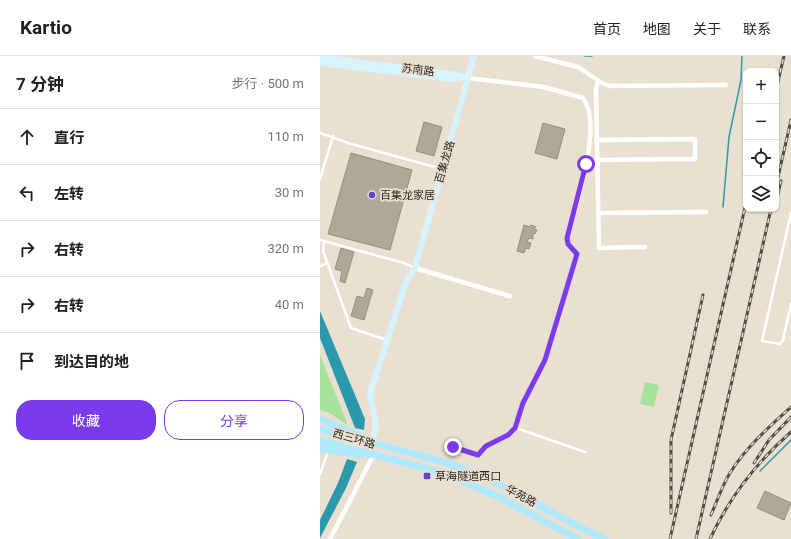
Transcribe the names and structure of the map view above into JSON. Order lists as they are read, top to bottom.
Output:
{
  "streets": {
    "main road": ["西三环路", "华苑路"],
    "street": ["苏南路", "百集龙路"]
  },
  "crossings": [
    ["苏南路", "百集龙路"],
    ["百集龙路", "西三环路"],
    ["百集龙路", "华苑路"],
    ["西三环路", "华苑路"]
  ],
  "places": {
    "other": ["百集龙家居"],
    "transit": ["草海隧道西口"]
  },
  "page": {
    "header": "Kartio",
    "nav": [
      "首页",
      "地图",
      "关于",
      "联系"
    ],
    "heading": ["7 分钟", "步行 · 500 m"],
    "map_buttons": ["+", "−"],
    "list": [
      ["直行", "110 m"],
      ["左转", "30 m"],
      ["右转", "320 m"],
      ["右转", "40 m"],
      "到达目的地"
    ],
    "buttons": ["收藏", "分享"]
  }
}
